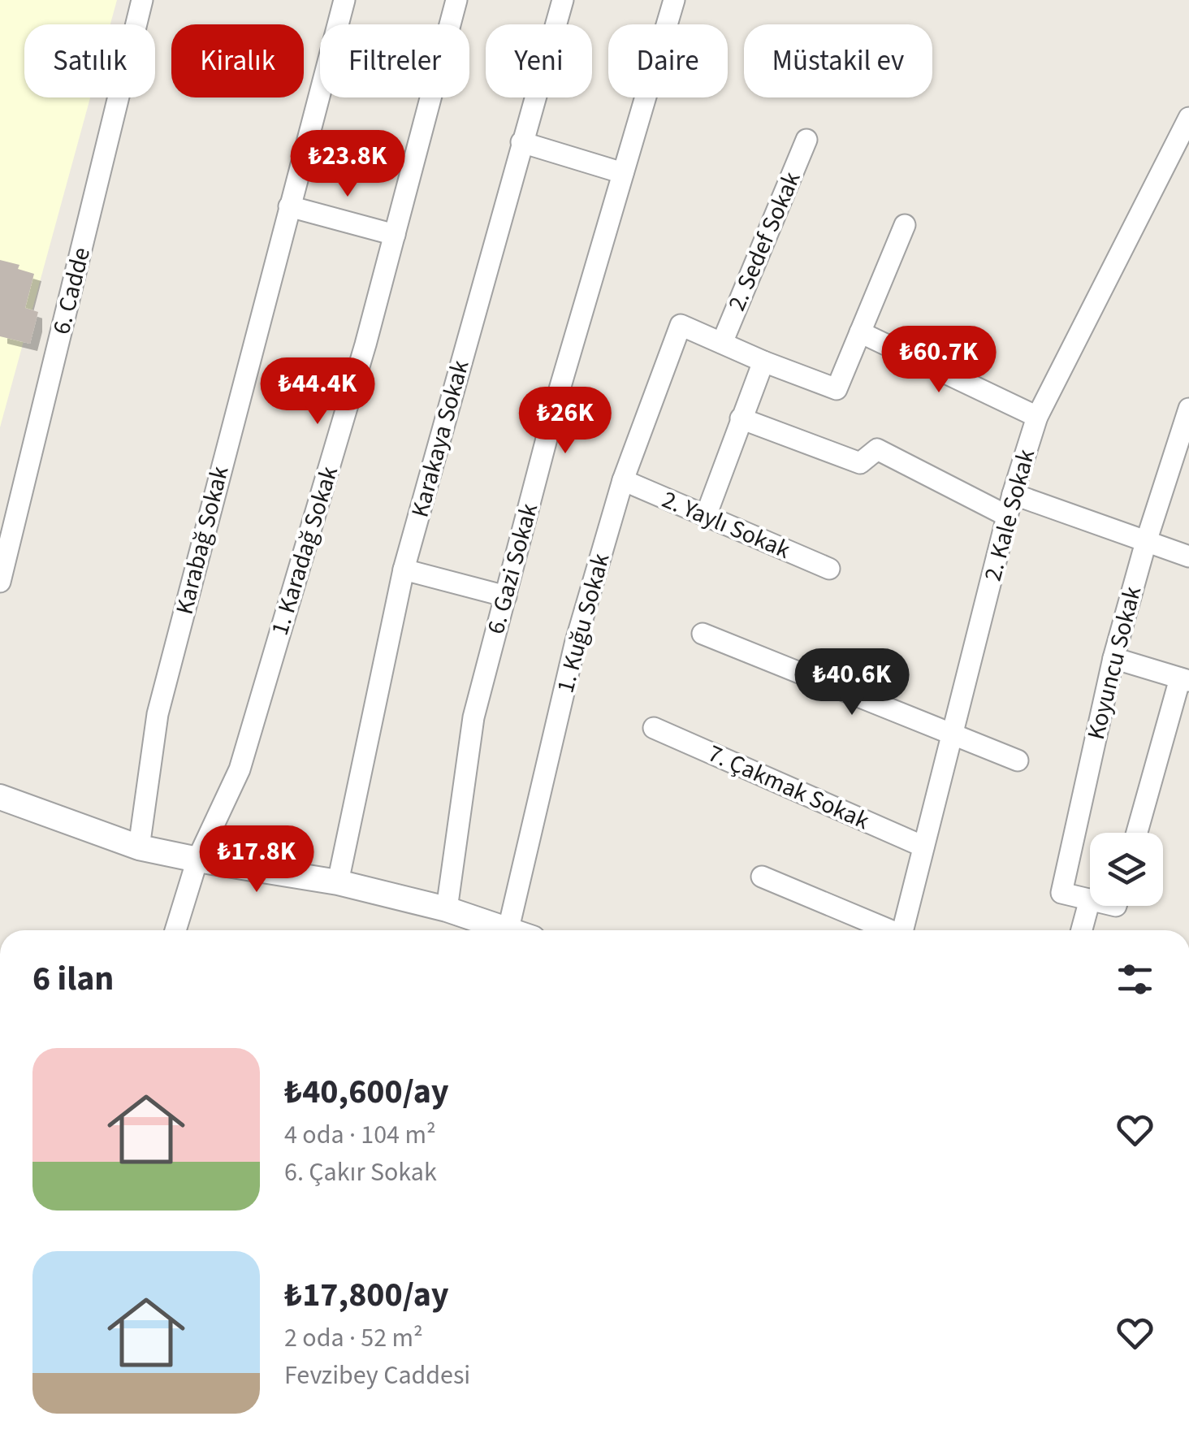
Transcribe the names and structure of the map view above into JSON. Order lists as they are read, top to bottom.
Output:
{
  "streets": {
    "street": [
      "2. Sedef Sokak",
      "6. Cadde",
      "Karakaya Sokak",
      "2. Kale Sokak",
      "2. Yaylı Sokak",
      "Karabağ Sokak",
      "1. Karadağ Sokak",
      "6. Gazi Sokak",
      "1. Kuğu Sokak",
      "Koyuncu Sokak",
      "7. Çakmak Sokak"
    ]
  },
  "crossings": [
    ["2. Sedef Sokak", "1. Kuğu Sokak"],
    ["2. Kale Sokak", "7. Çakmak Sokak"],
    ["2. Yaylı Sokak", "1. Kuğu Sokak"]
  ],
  "page": {
    "chip": [
      "Satılık",
      "Kiralık",
      "Filtreler",
      "Yeni",
      "Daire",
      "Müstakil ev"
    ],
    "price": [
      "₺23.8K",
      "₺60.7K",
      "₺44.4K",
      "₺26K",
      "₺40.6K",
      "₺17.8K"
    ],
    "heading": "6 ilan",
    "list": [
      {
        "name": "₺40,600/ay",
        "note": "4 oda · 104 m² · 6. Çakır Sokak"
      },
      {
        "name": "₺17,800/ay",
        "note": "2 oda · 52 m² · Fevzibey Caddesi"
      }
    ]
  }
}
